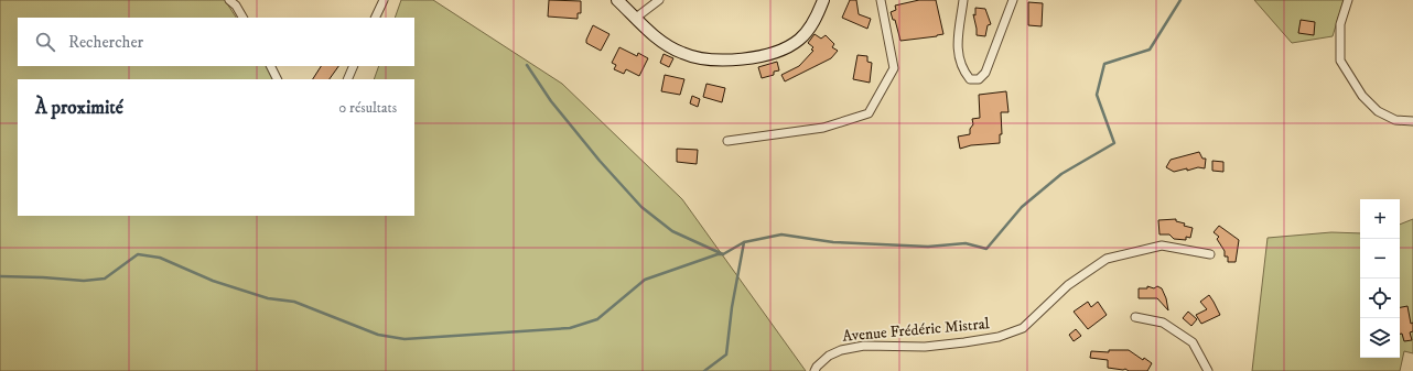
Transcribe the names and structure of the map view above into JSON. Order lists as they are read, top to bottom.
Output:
{
  "streets": {
    "street": ["Avenue Frédéric Mistral"]
  },
  "page": {
    "search": "Rechercher",
    "heading": ["À proximité", "0 résultats"],
    "map_buttons": ["+", "−"]
  }
}
